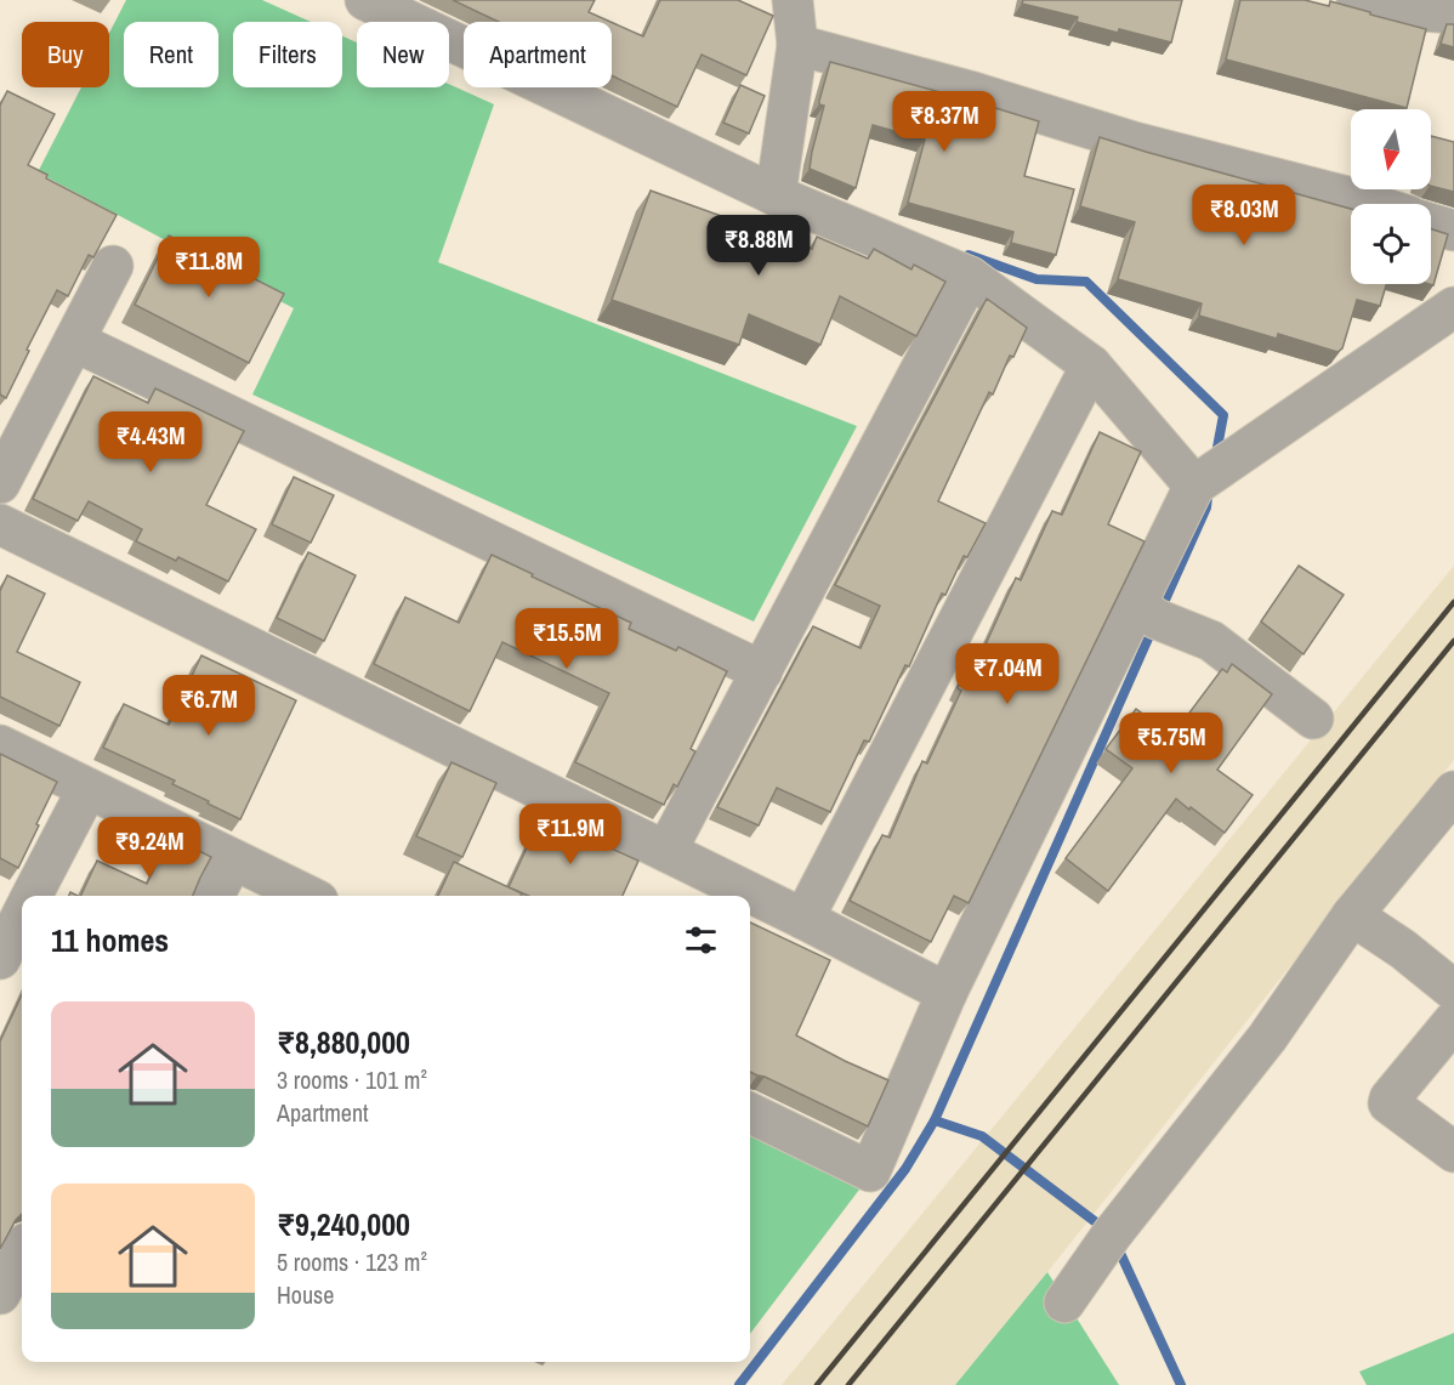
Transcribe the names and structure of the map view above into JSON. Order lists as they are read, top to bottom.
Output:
{
  "north": "bottom",
  "page": {
    "chip": [
      "Buy",
      "Rent",
      "Filters",
      "New",
      "Apartment"
    ],
    "price": [
      "₹8.37M",
      "₹8.03M",
      "₹8.88M",
      "₹11.8M",
      "₹4.43M",
      "₹15.5M",
      "₹7.04M",
      "₹6.7M",
      "₹5.75M",
      "₹11.9M",
      "₹9.24M"
    ],
    "heading": "11 homes",
    "list": [
      {
        "name": "₹8,880,000",
        "note": "3 rooms · 101 m² · Apartment"
      },
      {
        "name": "₹9,240,000",
        "note": "5 rooms · 123 m² · House"
      }
    ]
  }
}
